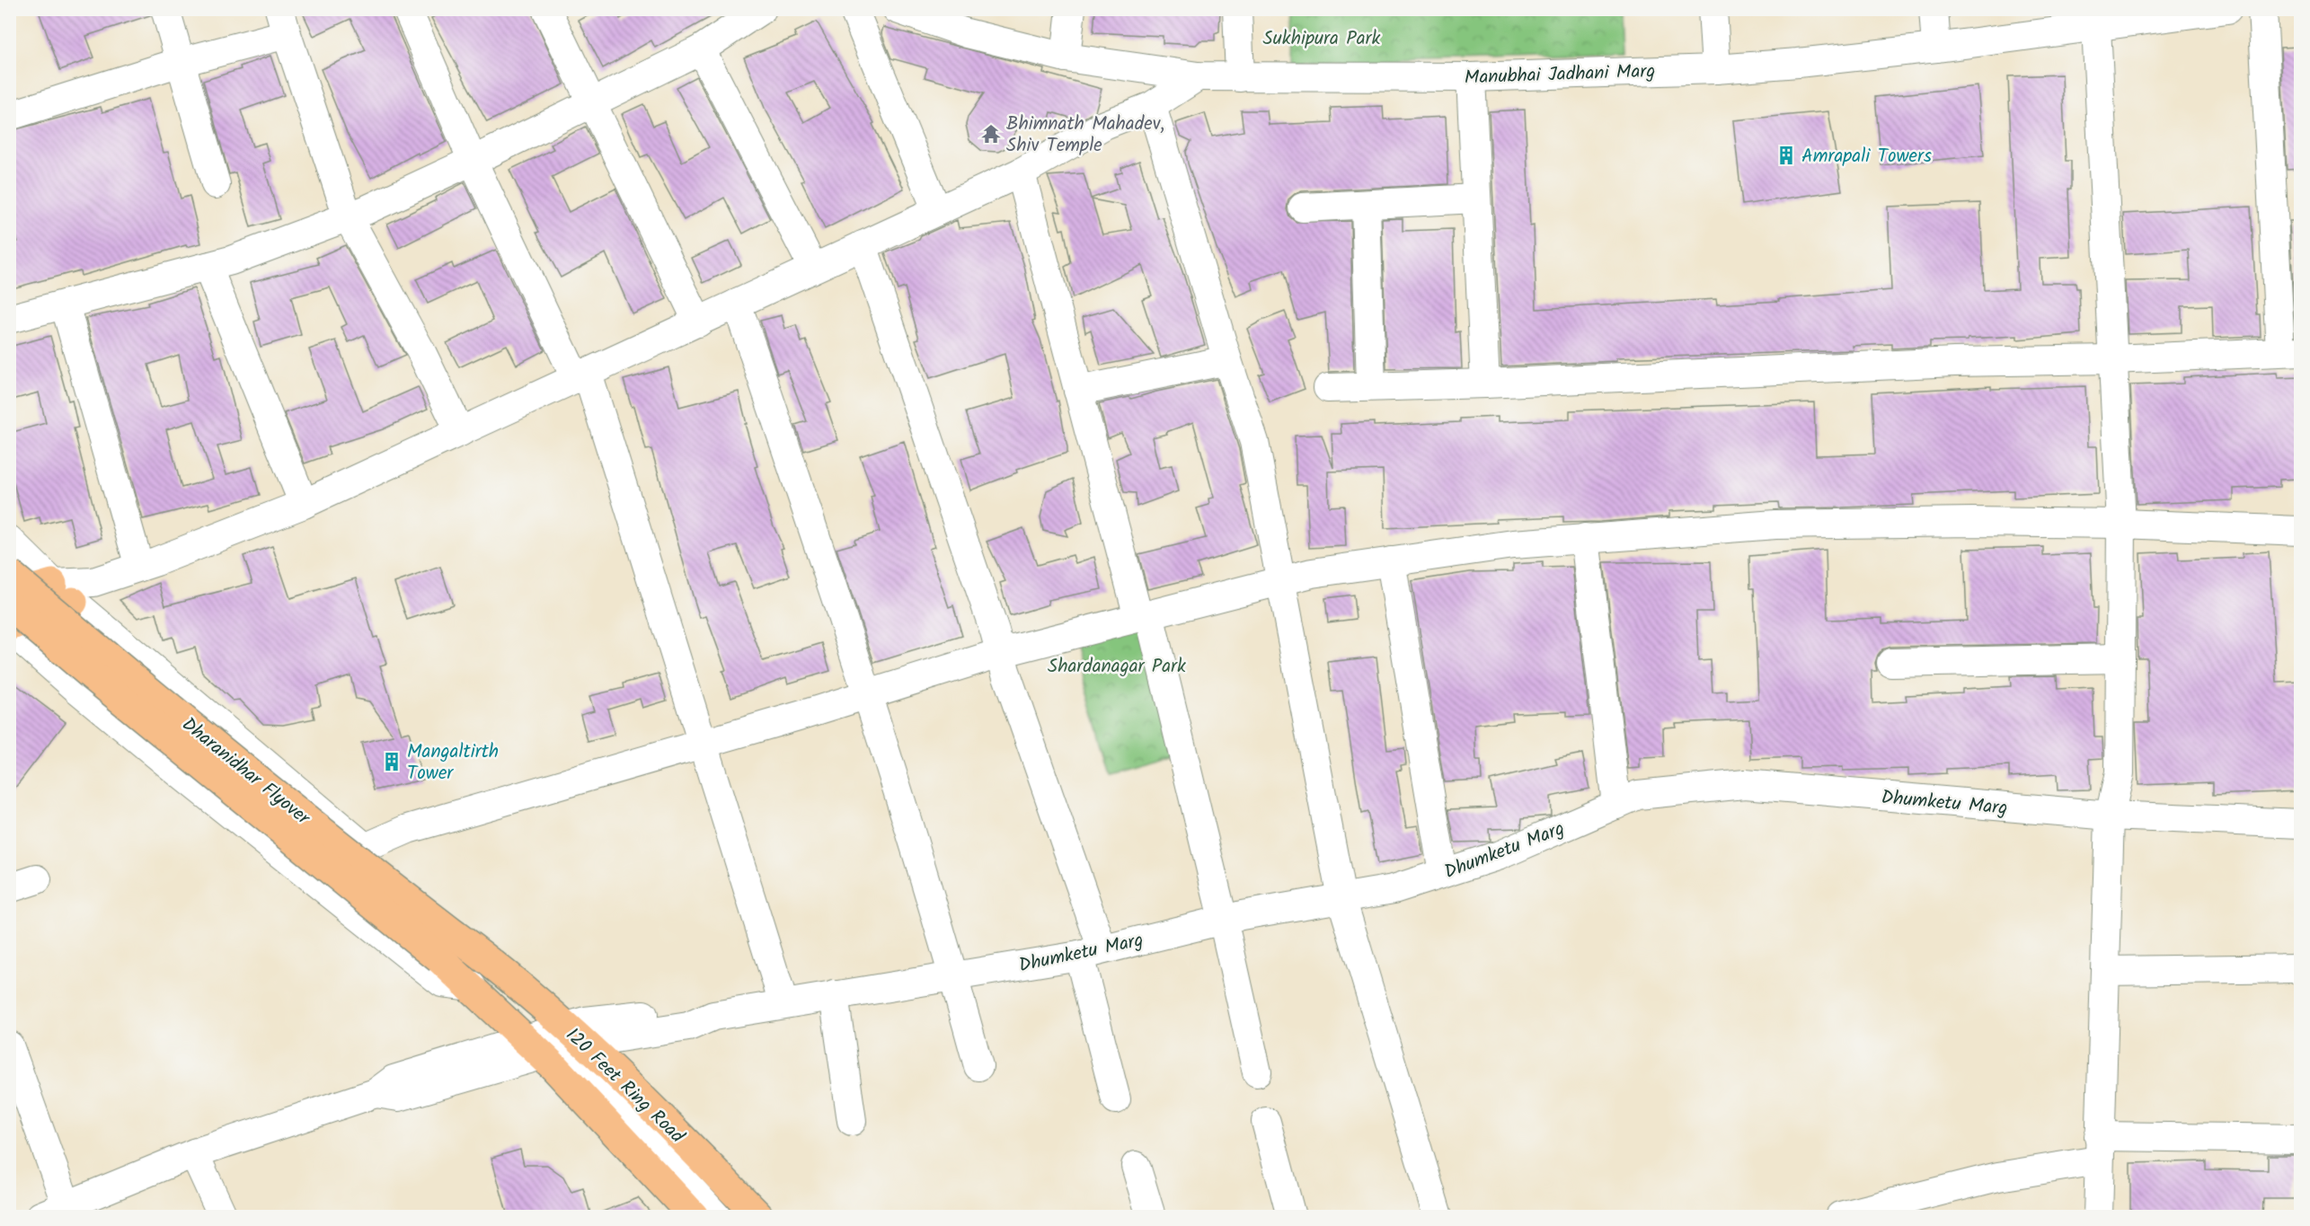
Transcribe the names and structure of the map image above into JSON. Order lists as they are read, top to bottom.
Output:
{
  "streets": {
    "main road": ["Dharanidhar Flyover", "120 Feet Ring Road"],
    "street": ["Manubhai Jadhani Marg", "Dhumketu Marg"]
  },
  "crossings": [
    ["Dharanidhar Flyover", "120 Feet Ring Road"],
    ["Dhumketu Marg", "120 Feet Ring Road"]
  ],
  "parks": ["Sukhipura Park", "Shardanagar Park"],
  "places": {
    "temple": ["Bhimnath Mahadev, Shiv Temple"],
    "building": ["Amrapali Towers", "Mangaltirth Tower"]
  }
}
